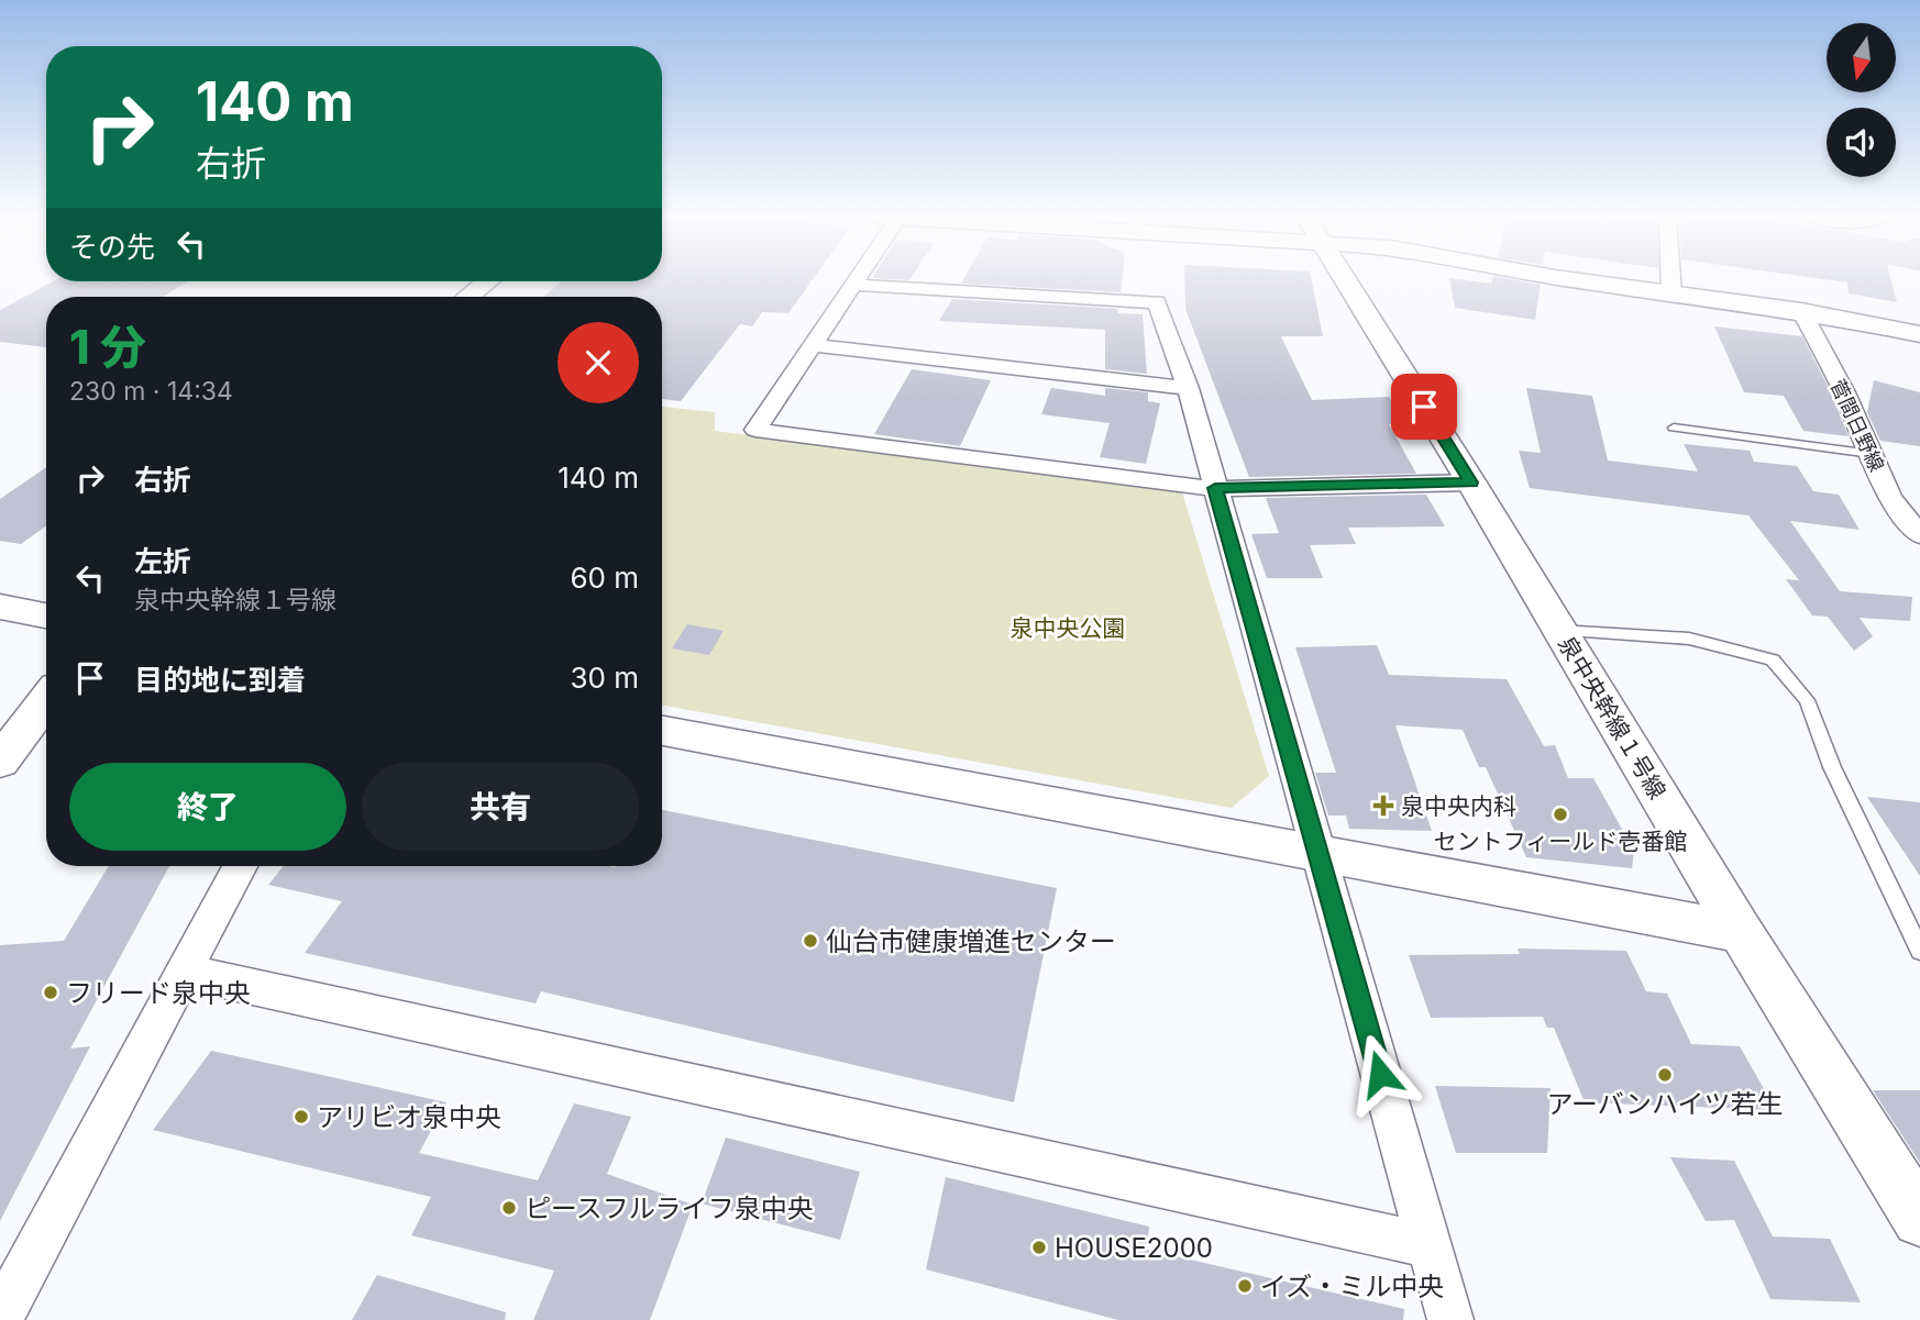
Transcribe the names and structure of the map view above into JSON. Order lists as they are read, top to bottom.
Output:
{
  "streets": {
    "street": ["菅間日野線", "泉中央幹線１号線"]
  },
  "parks": ["泉中央公園"],
  "places": {
    "health": ["泉中央内科"],
    "other": [
      "セントフィールド壱番館",
      "仙台市健康増進センター",
      "フリード泉中央",
      "アーバンハイツ若生",
      "アリビオ泉中央",
      "ピースフルライフ泉中央",
      "HOUSE2000",
      "イズ・ミル中央"
    ]
  },
  "north": "bottom",
  "page": {
    "turn": ["140 m", "右折"],
    "then": "その先",
    "heading": ["1 分", "230 m · 14:34"],
    "list": [
      {
        "name": "右折",
        "value": "140 m"
      },
      {
        "name": "左折",
        "note": "泉中央幹線１号線",
        "value": "60 m"
      },
      {
        "name": "目的地に到着",
        "value": "30 m"
      }
    ],
    "buttons": ["終了", "共有"]
  }
}
